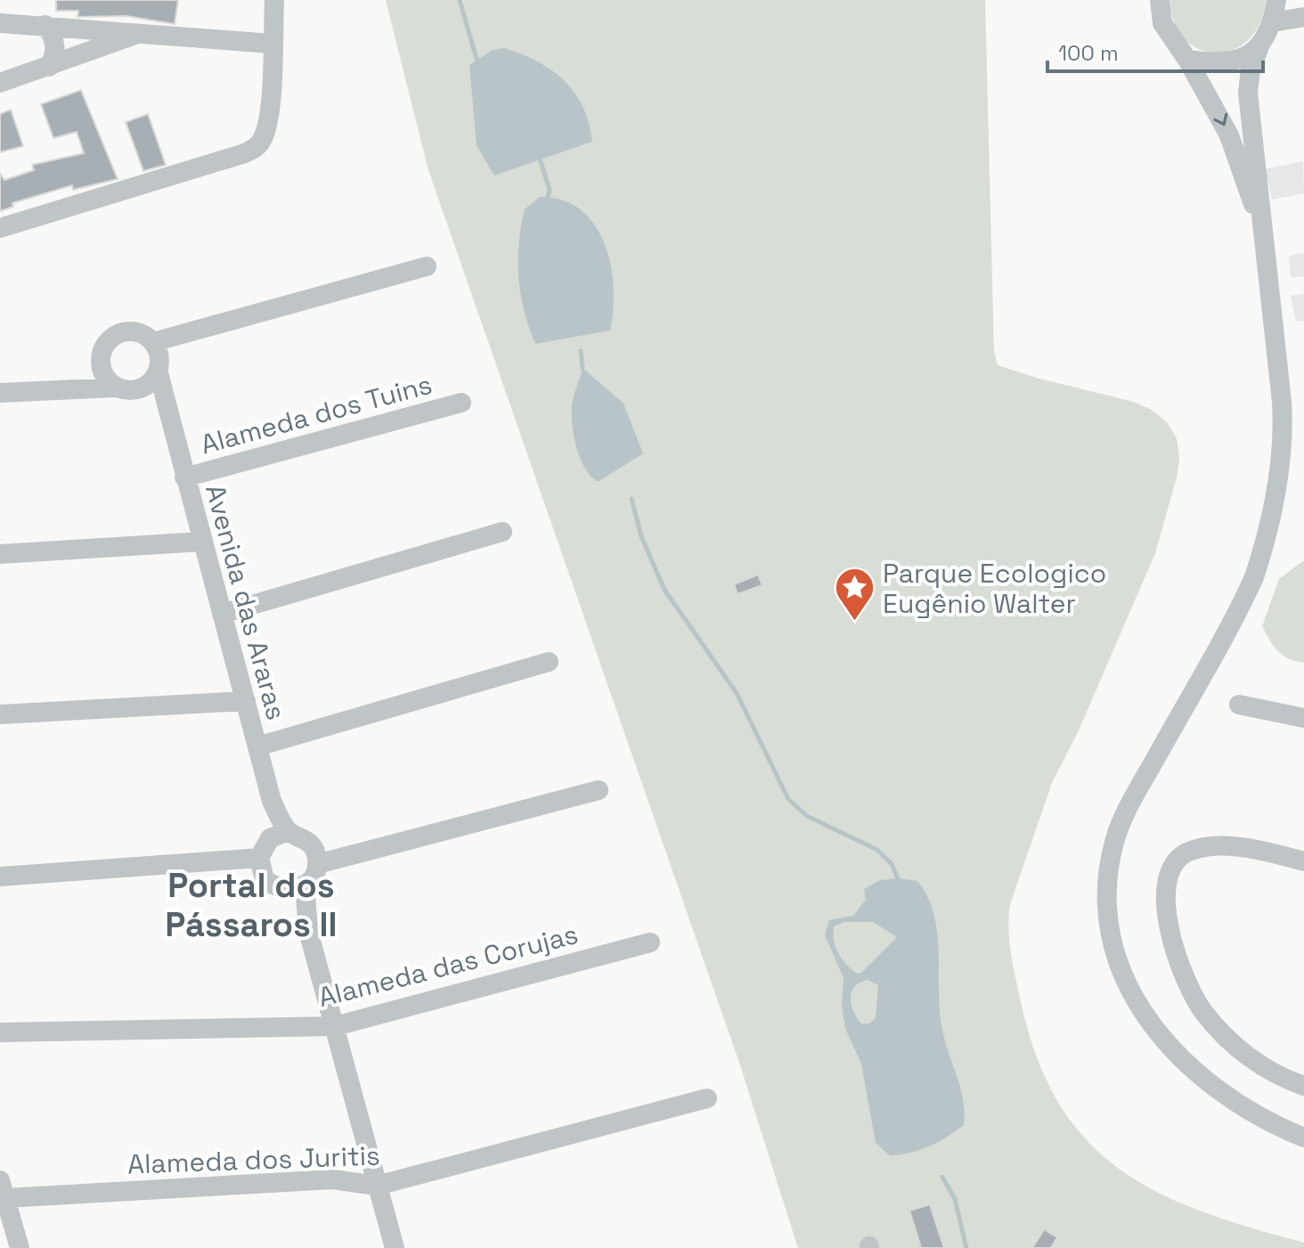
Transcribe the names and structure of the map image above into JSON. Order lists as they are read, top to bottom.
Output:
{
  "streets": {
    "street": [
      "Alameda dos Tuins",
      "Avenida das Araras",
      "Alameda das Corujas",
      "Alameda dos Juritis"
    ]
  },
  "crossings": [
    ["Alameda dos Tuins", "Avenida das Araras"]
  ],
  "districts": ["Portal dos Pássaros II"],
  "places": {
    "place": ["Parque Ecologico Eugênio Walter"]
  },
  "scale_bar": "100 m"
}
